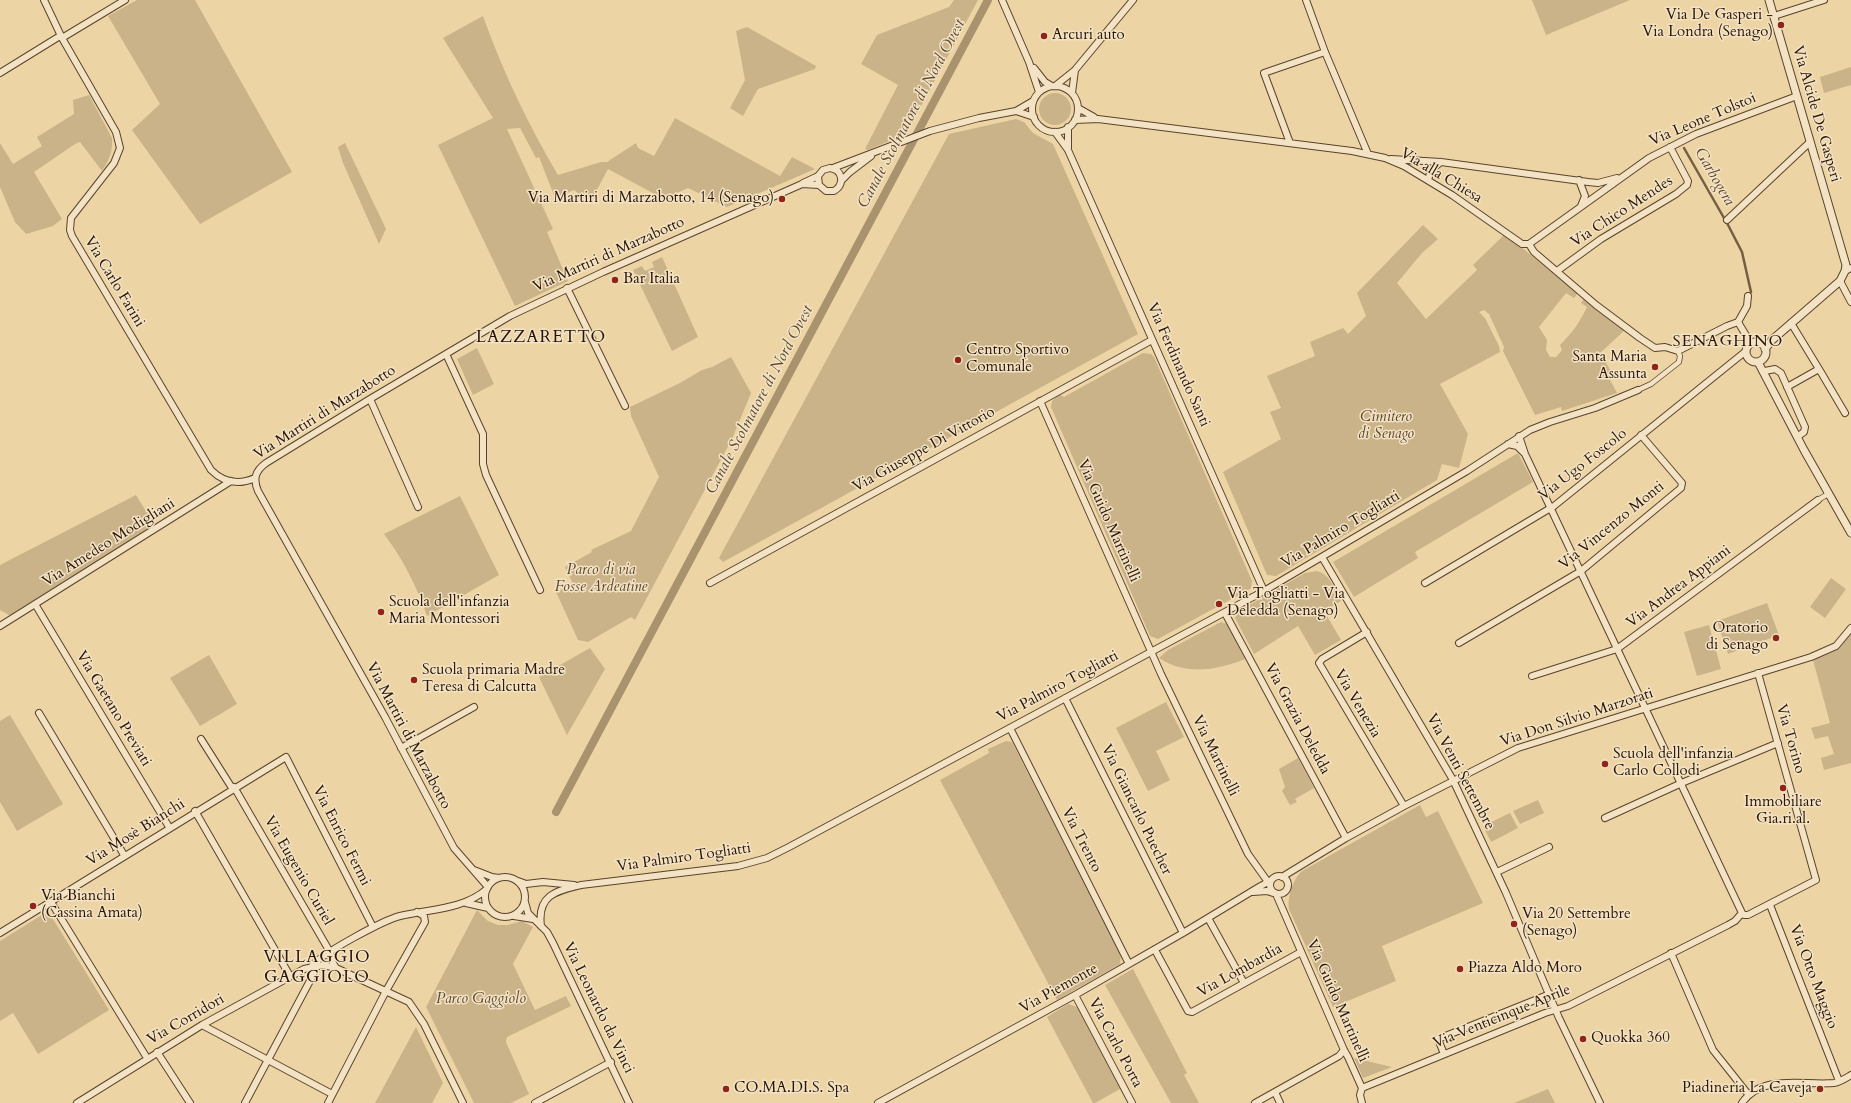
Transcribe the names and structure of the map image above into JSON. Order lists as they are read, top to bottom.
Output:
{
  "streets": {
    "street": [
      "Via Alcide De Gasperi",
      "Via Leone Tolstoi",
      "Via alla Chiesa",
      "Via Chico Mendes",
      "Via Martiri di Marzabotto",
      "Via Carlo Farini",
      "Via Ferdinando Santi",
      "Via Giuseppe Di Vittorio",
      "Via Ugo Foscolo",
      "Via Guido Martinelli",
      "Via Vincenzo Monti",
      "Via Palmiro Togliatti",
      "Via Amedeo Modigliani",
      "Via Andrea Appiani",
      "Via Venezia",
      "Via Gaetano Previati",
      "Via Don Silvio Marzorati",
      "Via Grazia Deledda",
      "Via Torino",
      "Via Martinelli",
      "Via Venti Settembre",
      "Via Giancarlo Puecher",
      "Via Mosè Bianchi",
      "Via Enrico Fermi",
      "Via Trento",
      "Via Eugenio Curiel",
      "Via Lombardia",
      "Via Otto Maggio",
      "Via Piemonte",
      "Via Leonardo da Vinci",
      "Via Venticinque Aprile",
      "Via Corridori",
      "Via Carlo Porta"
    ]
  },
  "crossings": [
    ["Via Alcide De Gasperi", "Via Leone Tolstoi"],
    ["Via Alcide De Gasperi", "Via Ugo Foscolo"],
    ["Via Leone Tolstoi", "Via alla Chiesa"],
    ["Via Leone Tolstoi", "Via Chico Mendes"],
    ["Via alla Chiesa", "Via Chico Mendes"],
    ["Via alla Chiesa", "Via Ferdinando Santi"],
    ["Via Martiri di Marzabotto", "Via Palmiro Togliatti"],
    ["Via Martiri di Marzabotto", "Via Leonardo da Vinci"],
    ["Via Carlo Farini", "Via Amedeo Modigliani"],
    ["Via Ferdinando Santi", "Via Giuseppe Di Vittorio"],
    ["Via Ferdinando Santi", "Via Palmiro Togliatti"],
    ["Via Giuseppe Di Vittorio", "Via Guido Martinelli"],
    ["Via Ugo Foscolo", "Via Vincenzo Monti"],
    ["Via Guido Martinelli", "Via Palmiro Togliatti"],
    ["Via Guido Martinelli", "Via Martinelli"],
    ["Via Guido Martinelli", "Via Lombardia"],
    ["Via Guido Martinelli", "Via Venticinque Aprile"],
    ["Via Palmiro Togliatti", "Via Grazia Deledda"],
    ["Via Palmiro Togliatti", "Via Martinelli"],
    ["Via Palmiro Togliatti", "Via Venti Settembre"],
    ["Via Palmiro Togliatti", "Via Giancarlo Puecher"],
    ["Via Palmiro Togliatti", "Via Trento"],
    ["Via Palmiro Togliatti", "Via Leonardo da Vinci"],
    ["Via Amedeo Modigliani", "Via Gaetano Previati"],
    ["Via Venezia", "Via Don Silvio Marzorati"],
    ["Via Venezia", "Via Venti Settembre"],
    ["Via Gaetano Previati", "Via Mosè Bianchi"],
    ["Via Don Silvio Marzorati", "Via Grazia Deledda"],
    ["Via Don Silvio Marzorati", "Via Torino"],
    ["Via Don Silvio Marzorati", "Via Martinelli"],
    ["Via Don Silvio Marzorati", "Via Venti Settembre"],
    ["Via Don Silvio Marzorati", "Via Piemonte"],
    ["Via Torino", "Via Otto Maggio"],
    ["Via Martinelli", "Via Piemonte"],
    ["Via Venti Settembre", "Via Venticinque Aprile"],
    ["Via Giancarlo Puecher", "Via Piemonte"],
    ["Via Mosè Bianchi", "Via Enrico Fermi"],
    ["Via Mosè Bianchi", "Via Eugenio Curiel"],
    ["Via Trento", "Via Piemonte"],
    ["Via Lombardia", "Via Piemonte"],
    ["Via Piemonte", "Via Carlo Porta"]
  ],
  "districts": ["LAZZARETTO", "SENAGHINO", "VILLAGGIO GAGGIOLO"],
  "water": ["Canale Scolmatore di Nord Ovest", "Garbogera"],
  "parks": ["Cimitero di Senago", "Parco di via Fosse Ardeatine", "Parco Gaggiolo"],
  "places": [
    "Via De Gasperi - Via Londra (Senago)",
    "Arcuri auto",
    "Via Martiri di Marzabotto, 14 (Senago)",
    "Bar Italia",
    "Centro Sportivo Comunale",
    "Santa Maria Assunta",
    "Via Togliatti - Via Deledda (Senago)",
    "Scuola dell'infanzia Maria Montessori",
    "Oratorio di Senago",
    "Scuola primaria Madre Teresa di Calcutta",
    "Scuola dell'infanzia Carlo Collodi",
    "Immobiliare Gia.ri.al.",
    "Via Bianchi (Cassina Amata)",
    "Via 20 Settembre (Senago)",
    "Piazza Aldo Moro",
    "Quokka 360",
    "CO.MA.DI.S. Spa",
    "Piadineria La Caveja"
  ]
}
